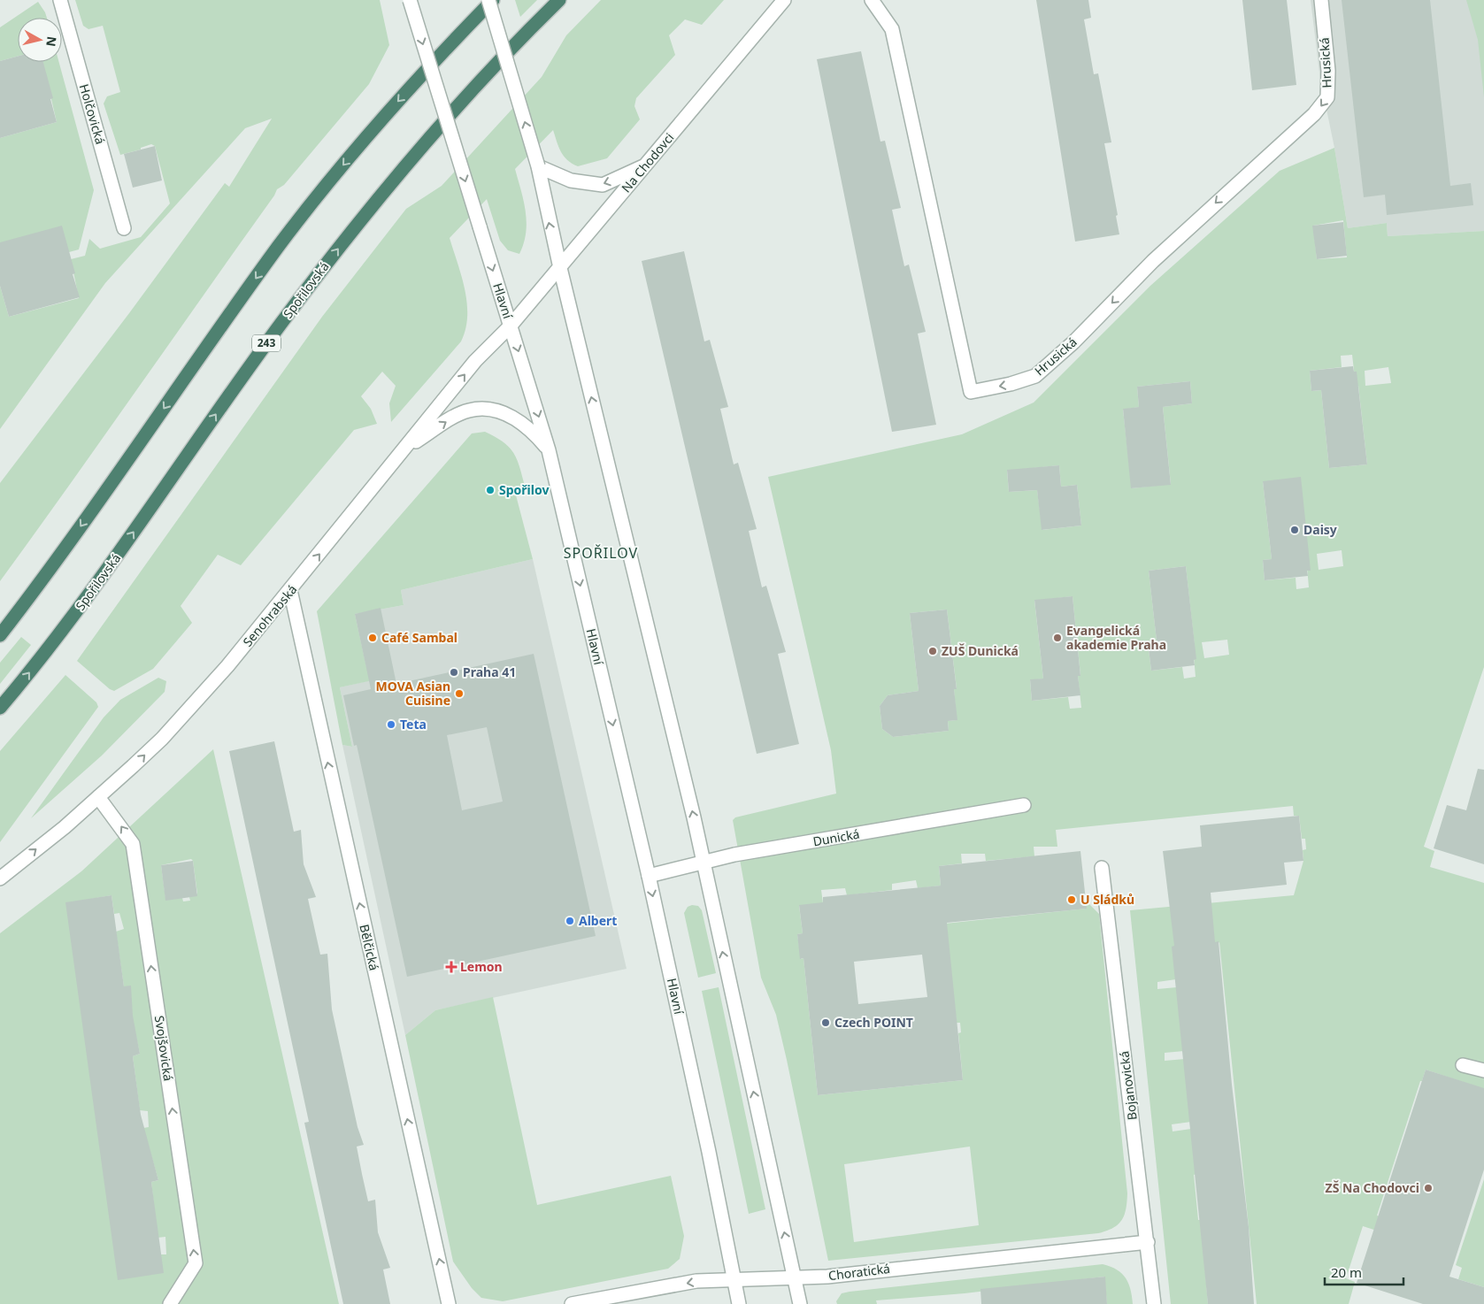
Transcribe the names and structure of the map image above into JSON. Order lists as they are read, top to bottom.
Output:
{
  "streets": {
    "highway": ["Spořilovská", "243"],
    "street": [
      "Hrusická",
      "Holčovická",
      "Na Chodovci",
      "Hlavní",
      "Senohrabská",
      "Dunická",
      "Bělčická",
      "Svojšovická",
      "Bojanovická",
      "Choratická"
    ]
  },
  "crossings": [
    ["Na Chodovci", "Hlavní"],
    ["Na Chodovci", "Senohrabská"],
    ["Hlavní", "Senohrabská"],
    ["Hlavní", "Dunická"],
    ["Hlavní", "Choratická"],
    ["Senohrabská", "Bělčická"],
    ["Senohrabská", "Svojšovická"],
    ["Bojanovická", "Choratická"]
  ],
  "one_way": ["Senohrabská", "Bělčická", "Svojšovická"],
  "districts": ["SPOŘILOV"],
  "places": {
    "other": [
      "Spořilov",
      "Daisy",
      "Café Sambal",
      "Evangelická akademie Praha",
      "ZUŠ Dunická",
      "Praha 41",
      "MOVA Asian Cuisine",
      "Teta",
      "U Sládků",
      "Albert",
      "Czech POINT",
      "ZŠ Na Chodovci"
    ],
    "health": ["Lemon"]
  },
  "scale_bar": "20 m",
  "north": "right"
}
